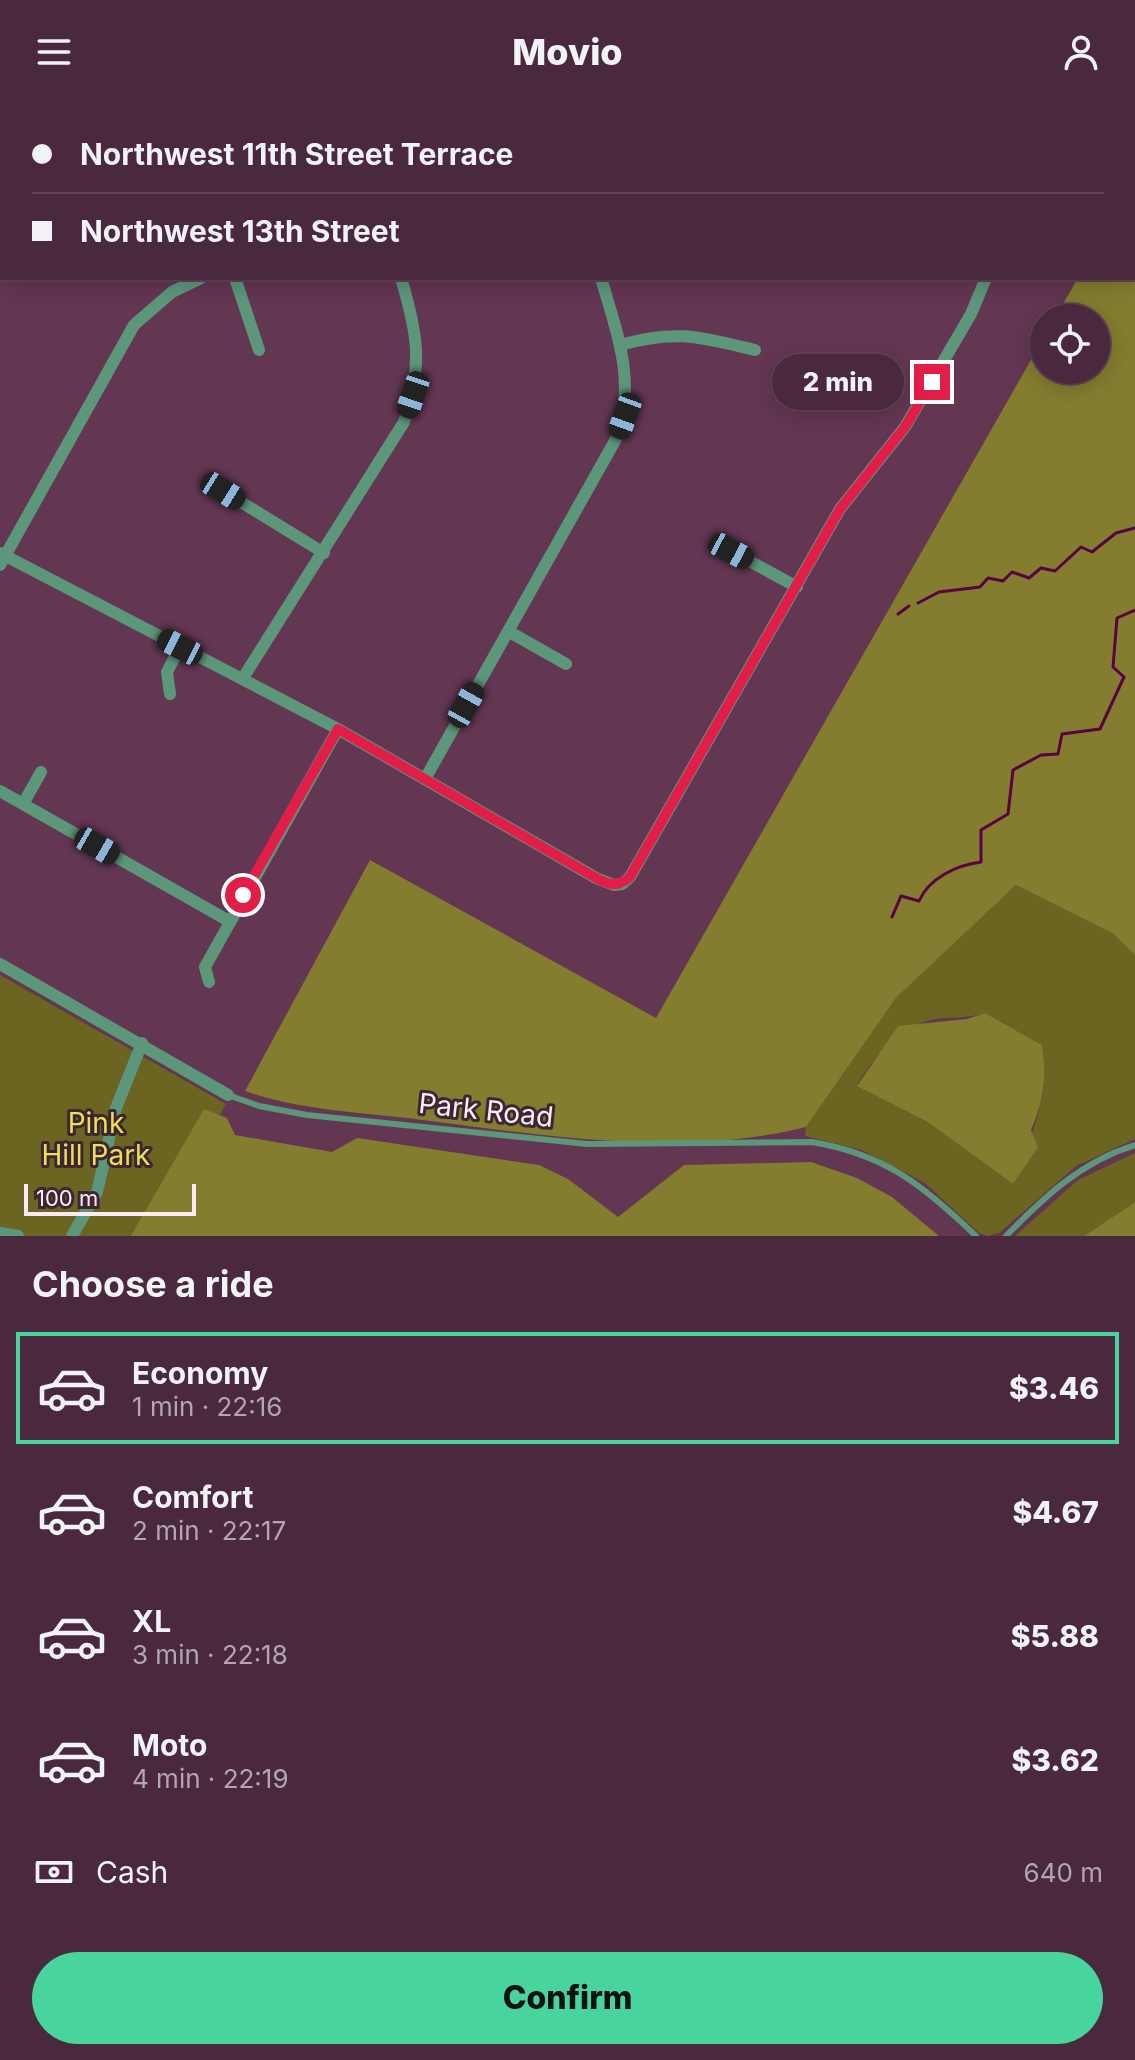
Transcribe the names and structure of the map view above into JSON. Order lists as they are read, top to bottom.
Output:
{
  "streets": {
    "street": ["Park Road"]
  },
  "parks": ["Pink Hill Park"],
  "scale_bar": "100 m",
  "page": {
    "header": "Movio",
    "banner": ["Northwest 11th Street Terrace", "Northwest 13th Street"],
    "bubble": "2 min",
    "scale": "100 m",
    "heading": "Choose a ride",
    "list": [
      {
        "name": "Economy",
        "note": "1 min · 22:16",
        "value": "$3.46"
      },
      {
        "name": "Comfort",
        "note": "2 min · 22:17",
        "value": "$4.67"
      },
      {
        "name": "XL",
        "note": "3 min · 22:18",
        "value": "$5.88"
      },
      {
        "name": "Moto",
        "note": "4 min · 22:19",
        "value": "$3.62"
      }
    ],
    "pay": ["Cash", "640 m"],
    "buttons": "Confirm"
  }
}
